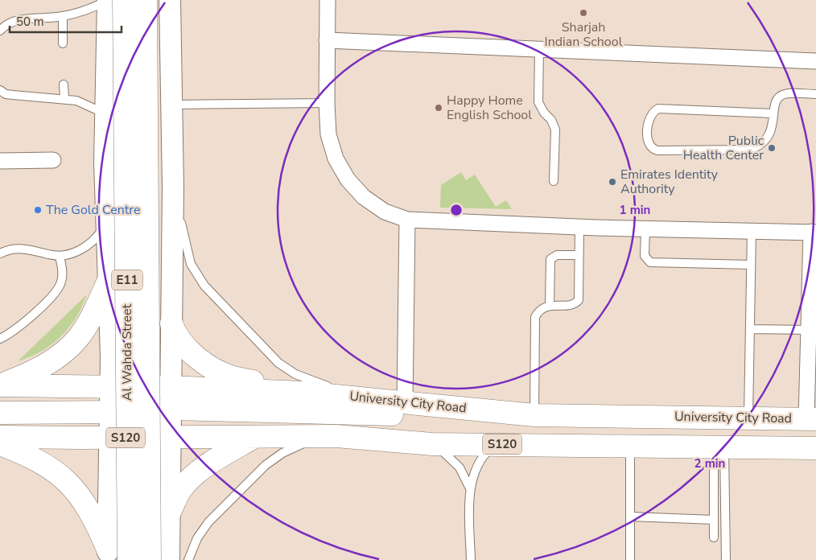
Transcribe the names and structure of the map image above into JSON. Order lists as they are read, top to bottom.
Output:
{
  "streets": {
    "main road": [
      "E11",
      "Al Wahda Street",
      "University City Road",
      "S120"
    ]
  },
  "places": [
    "Sharjah Indian School",
    "Happy Home English School",
    "Public Health Center",
    "Emirates Identity Authority",
    "The Gold Centre"
  ],
  "scale_bar": "50 m",
  "rings": ["1 min", "2 min"]
}
